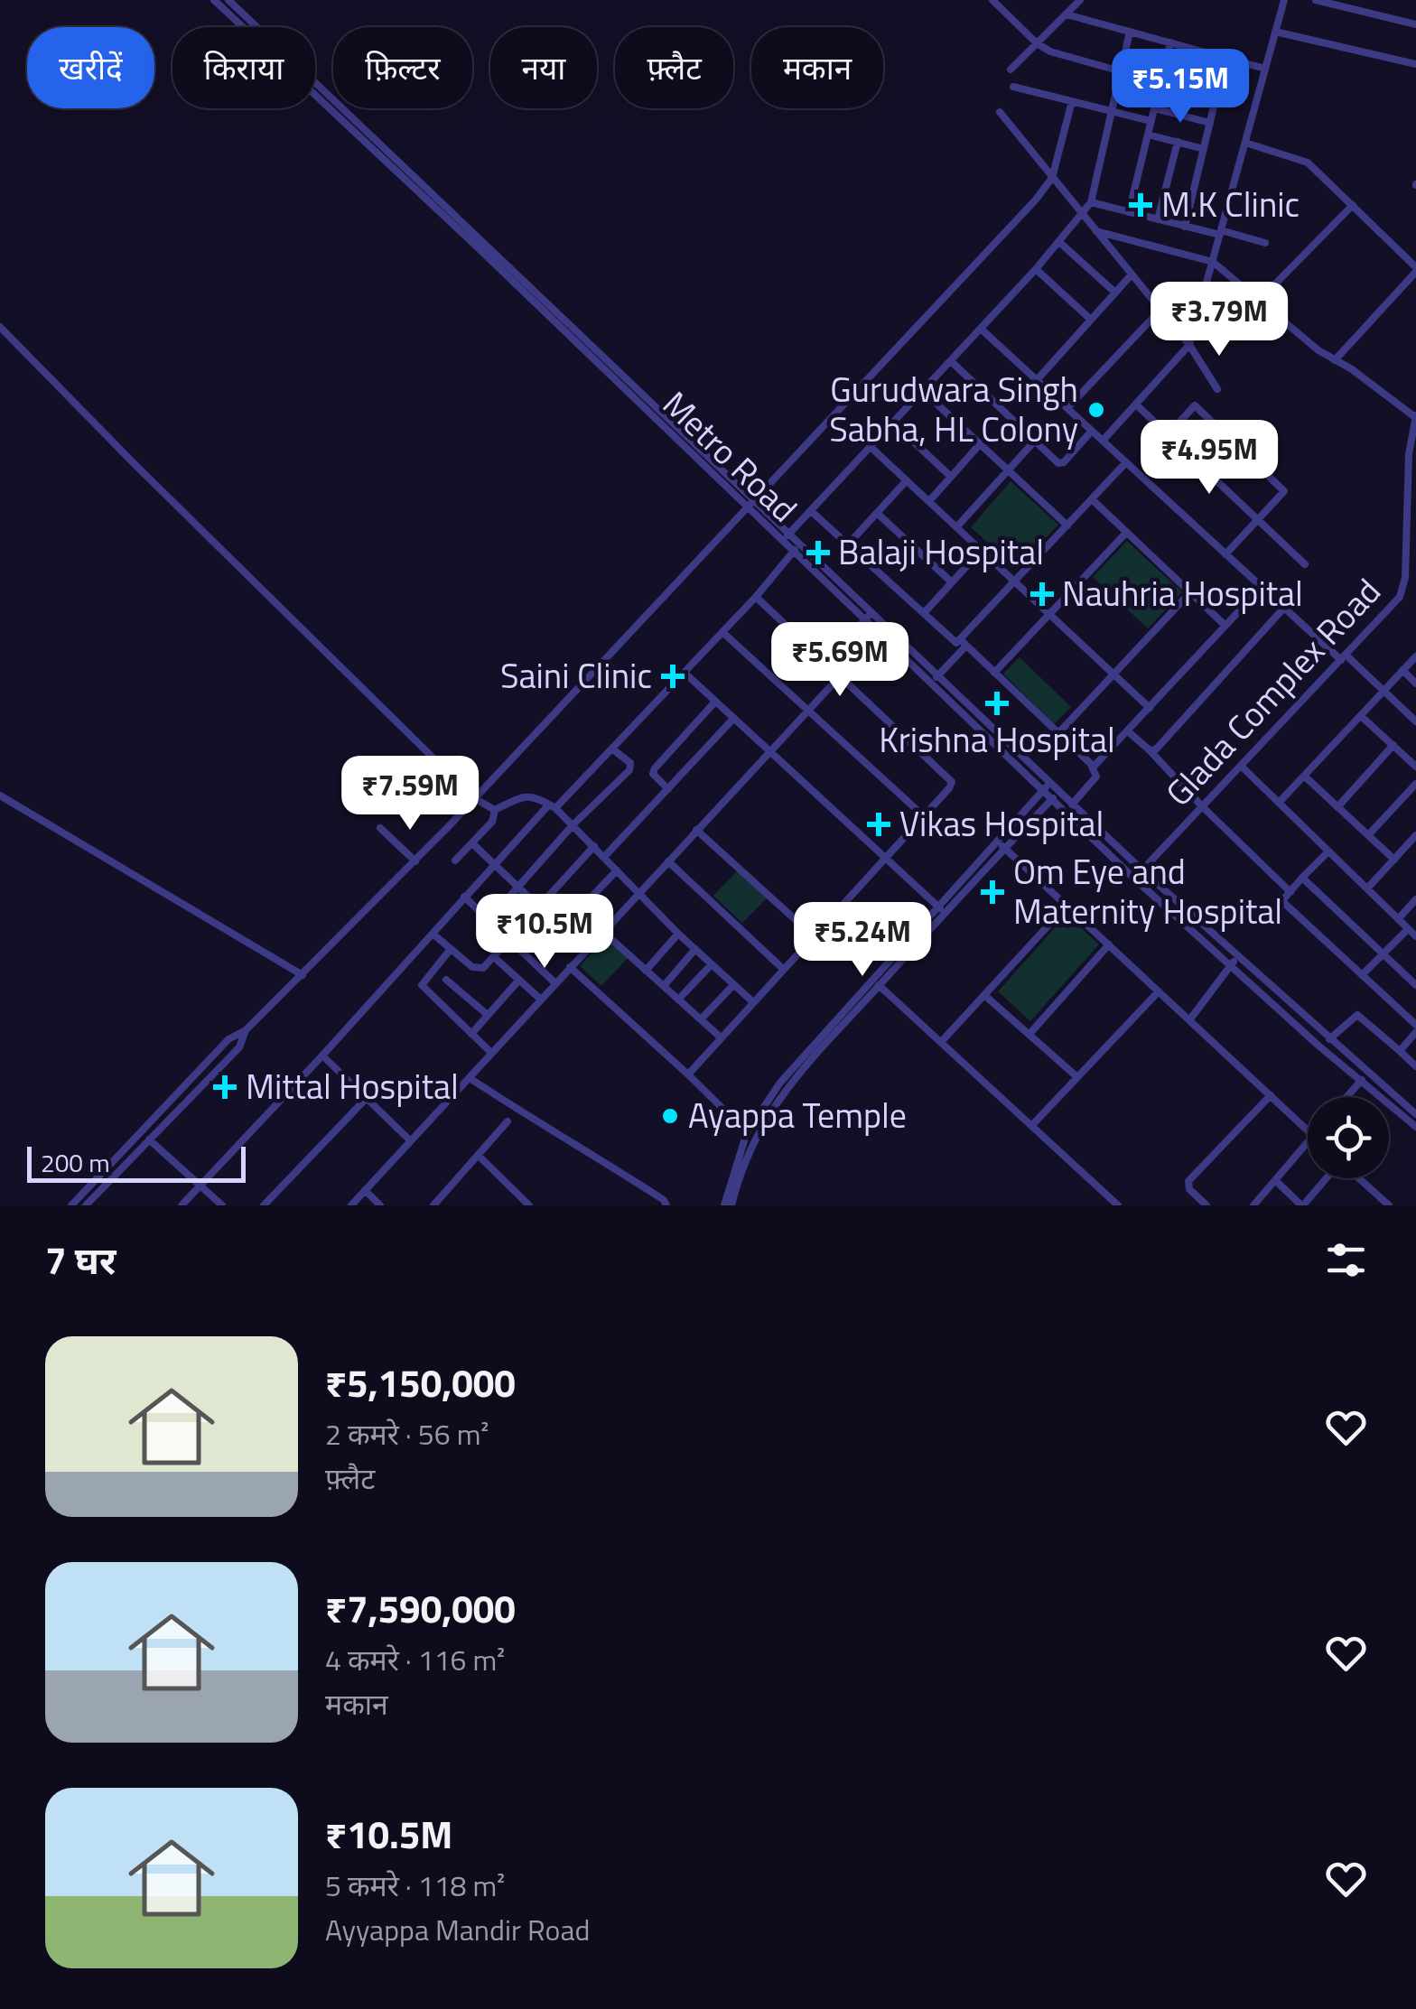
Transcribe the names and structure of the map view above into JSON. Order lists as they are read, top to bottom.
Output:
{
  "streets": {
    "street": ["Metro Road", "Glada Complex Road"]
  },
  "crossings": [
    ["Metro Road", "Glada Complex Road"]
  ],
  "places": {
    "health": [
      "M.K Clinic",
      "Balaji Hospital",
      "Nauhria Hospital",
      "Saini Clinic",
      "Krishna Hospital",
      "Vikas Hospital",
      "Om Eye and Maternity Hospital",
      "Mittal Hospital"
    ],
    "other": ["Gurudwara Singh Sabha, HL Colony", "Ayappa Temple"]
  },
  "scale_bar": "200 m",
  "page": {
    "chip": [
      "खरीदें",
      "किराया",
      "फ़िल्टर",
      "नया",
      "फ़्लैट",
      "मकान"
    ],
    "price": [
      "₹5.15M",
      "₹3.79M",
      "₹4.95M",
      "₹5.69M",
      "₹7.59M",
      "₹10.5M",
      "₹5.24M"
    ],
    "scale": "200 m",
    "heading": "7 घर",
    "list": [
      {
        "name": "₹5,150,000",
        "note": "2 कमरे · 56 m² · फ़्लैट"
      },
      {
        "name": "₹7,590,000",
        "note": "4 कमरे · 116 m² · मकान"
      },
      {
        "name": "₹10.5M",
        "note": "5 कमरे · 118 m² · Ayyappa Mandir Road"
      }
    ]
  }
}
